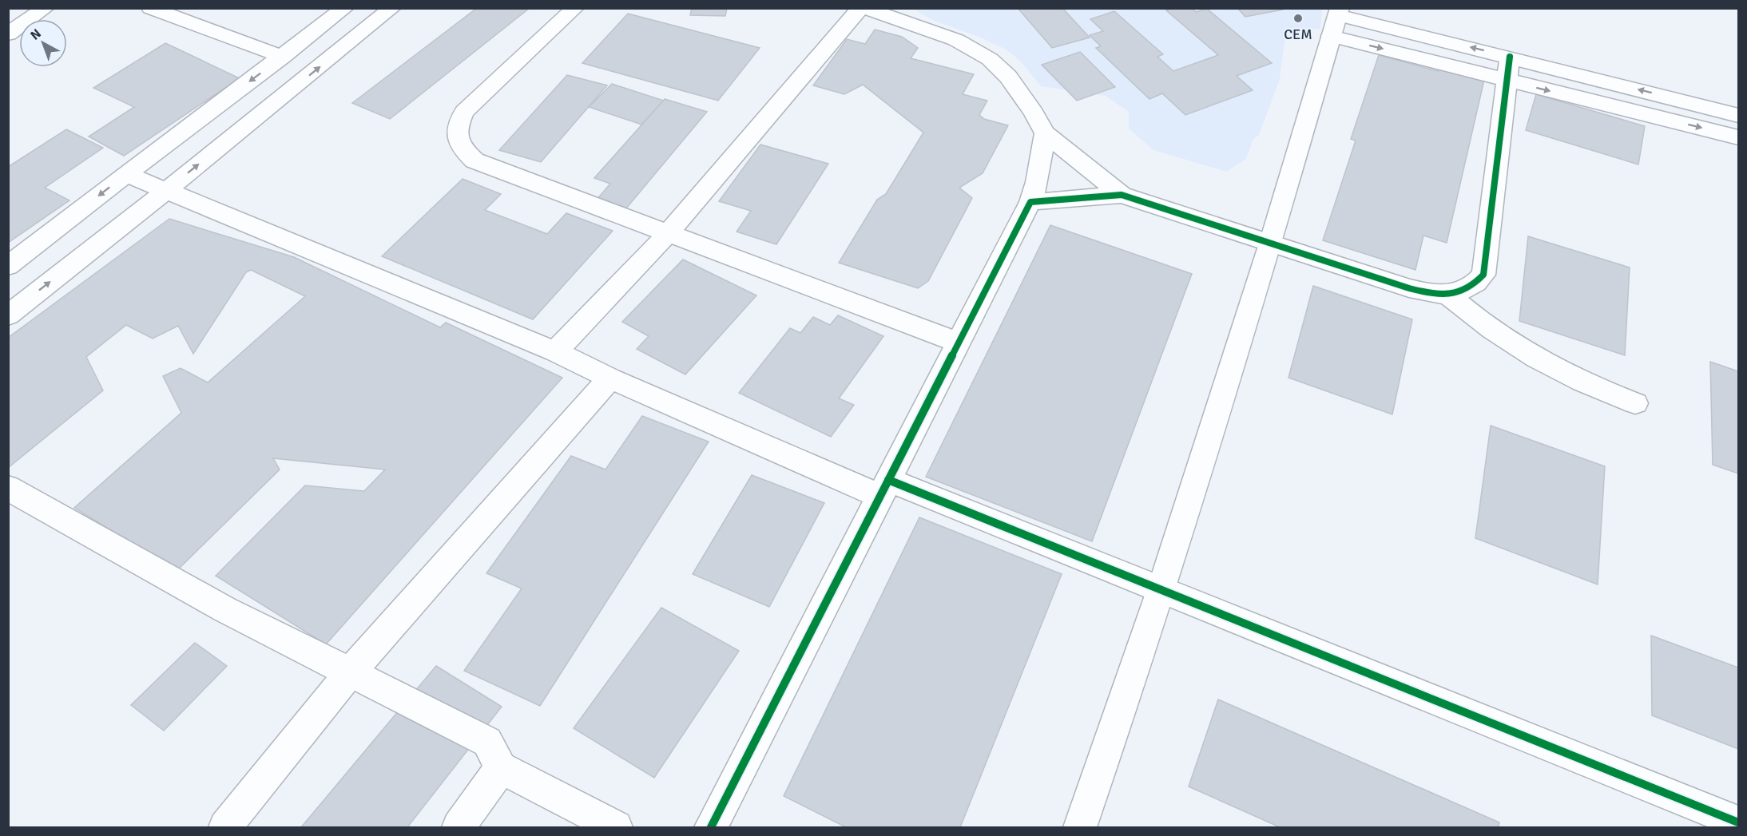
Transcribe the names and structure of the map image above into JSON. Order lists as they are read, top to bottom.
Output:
{
  "places": ["CEM"],
  "north": "top left"
}
